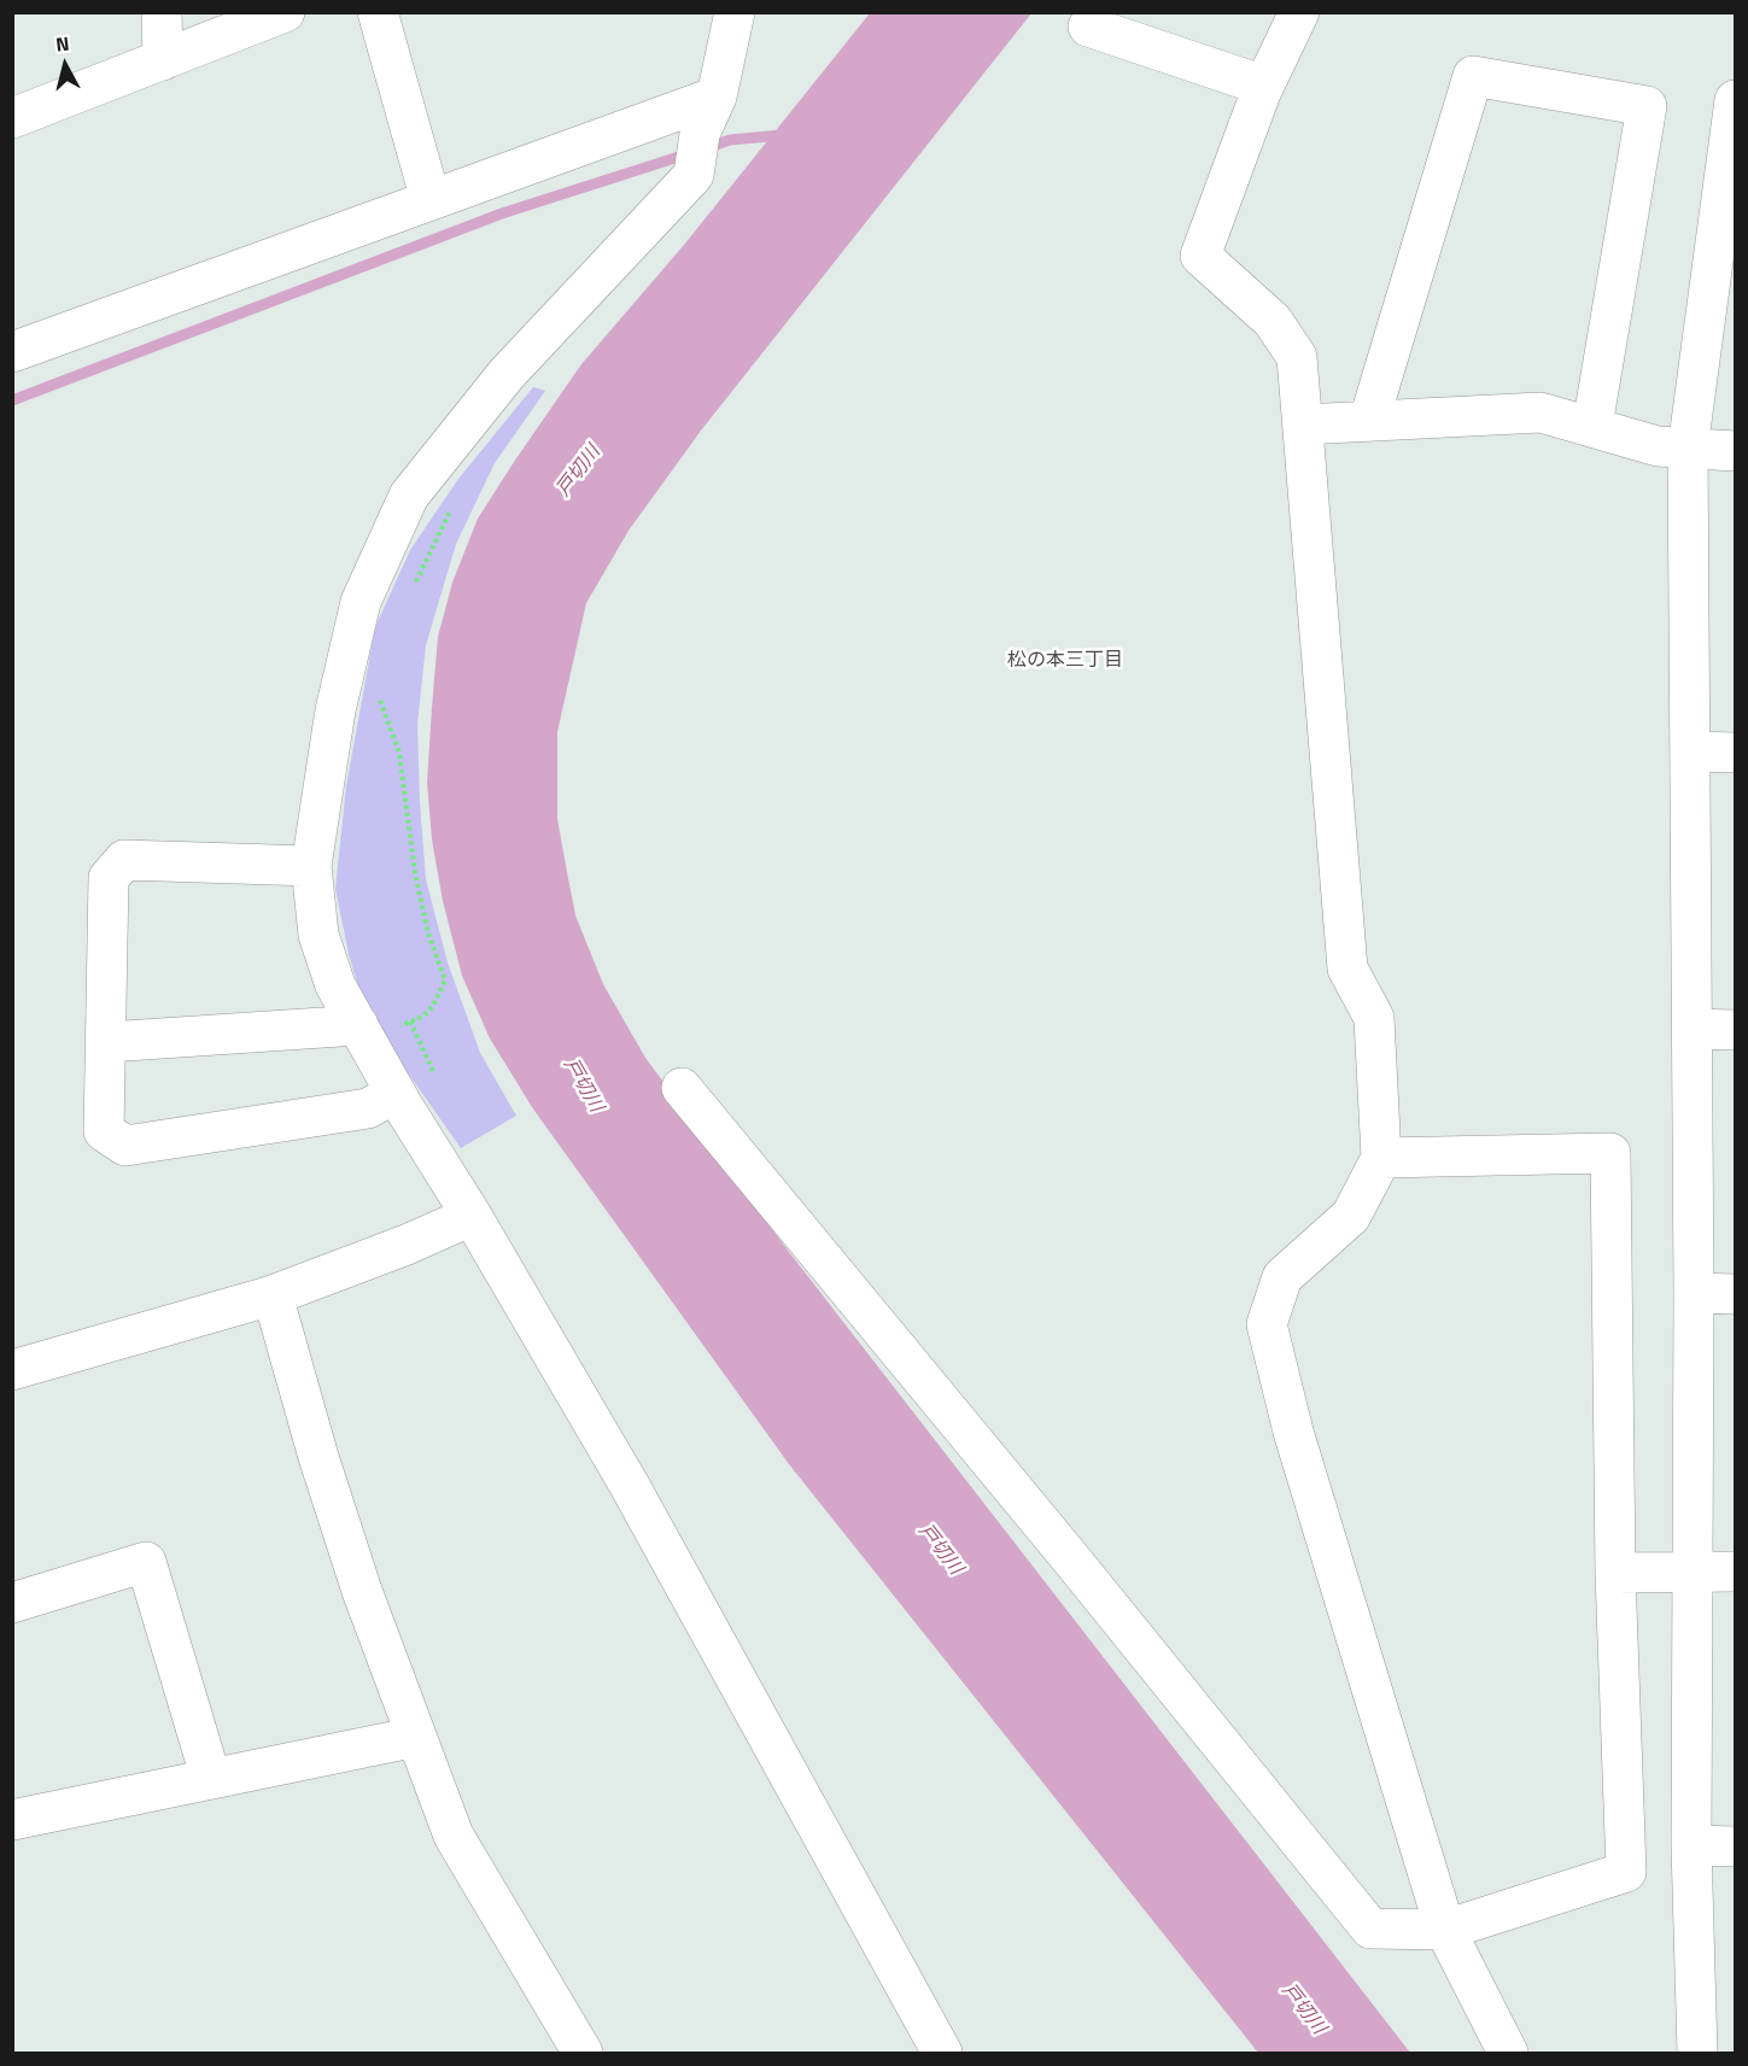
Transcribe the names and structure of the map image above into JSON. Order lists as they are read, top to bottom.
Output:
{
  "districts": ["松の本三丁目"],
  "water": ["戸切川"],
  "north": "top"
}
